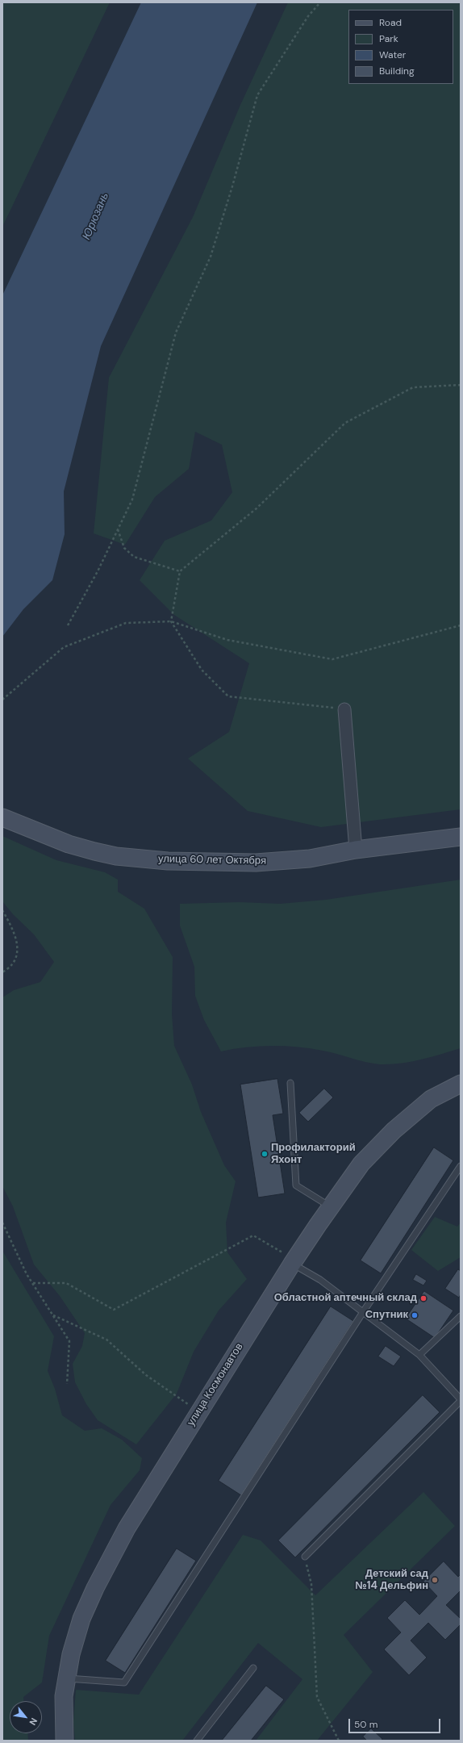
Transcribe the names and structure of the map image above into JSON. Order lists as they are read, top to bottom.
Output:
{
  "streets": {
    "street": ["улица 60 лет Октября", "улица Космонавтов"]
  },
  "water": ["Юрюзань"],
  "places": [
    "Профилакторий Яхонт",
    "Областной аптечный склад",
    "Спутник",
    "Детский сад №14 Дельфин"
  ],
  "legend": [
    "Road",
    "Park",
    "Water",
    "Building"
  ],
  "scale_bar": "50 m",
  "north": "bottom right"
}
